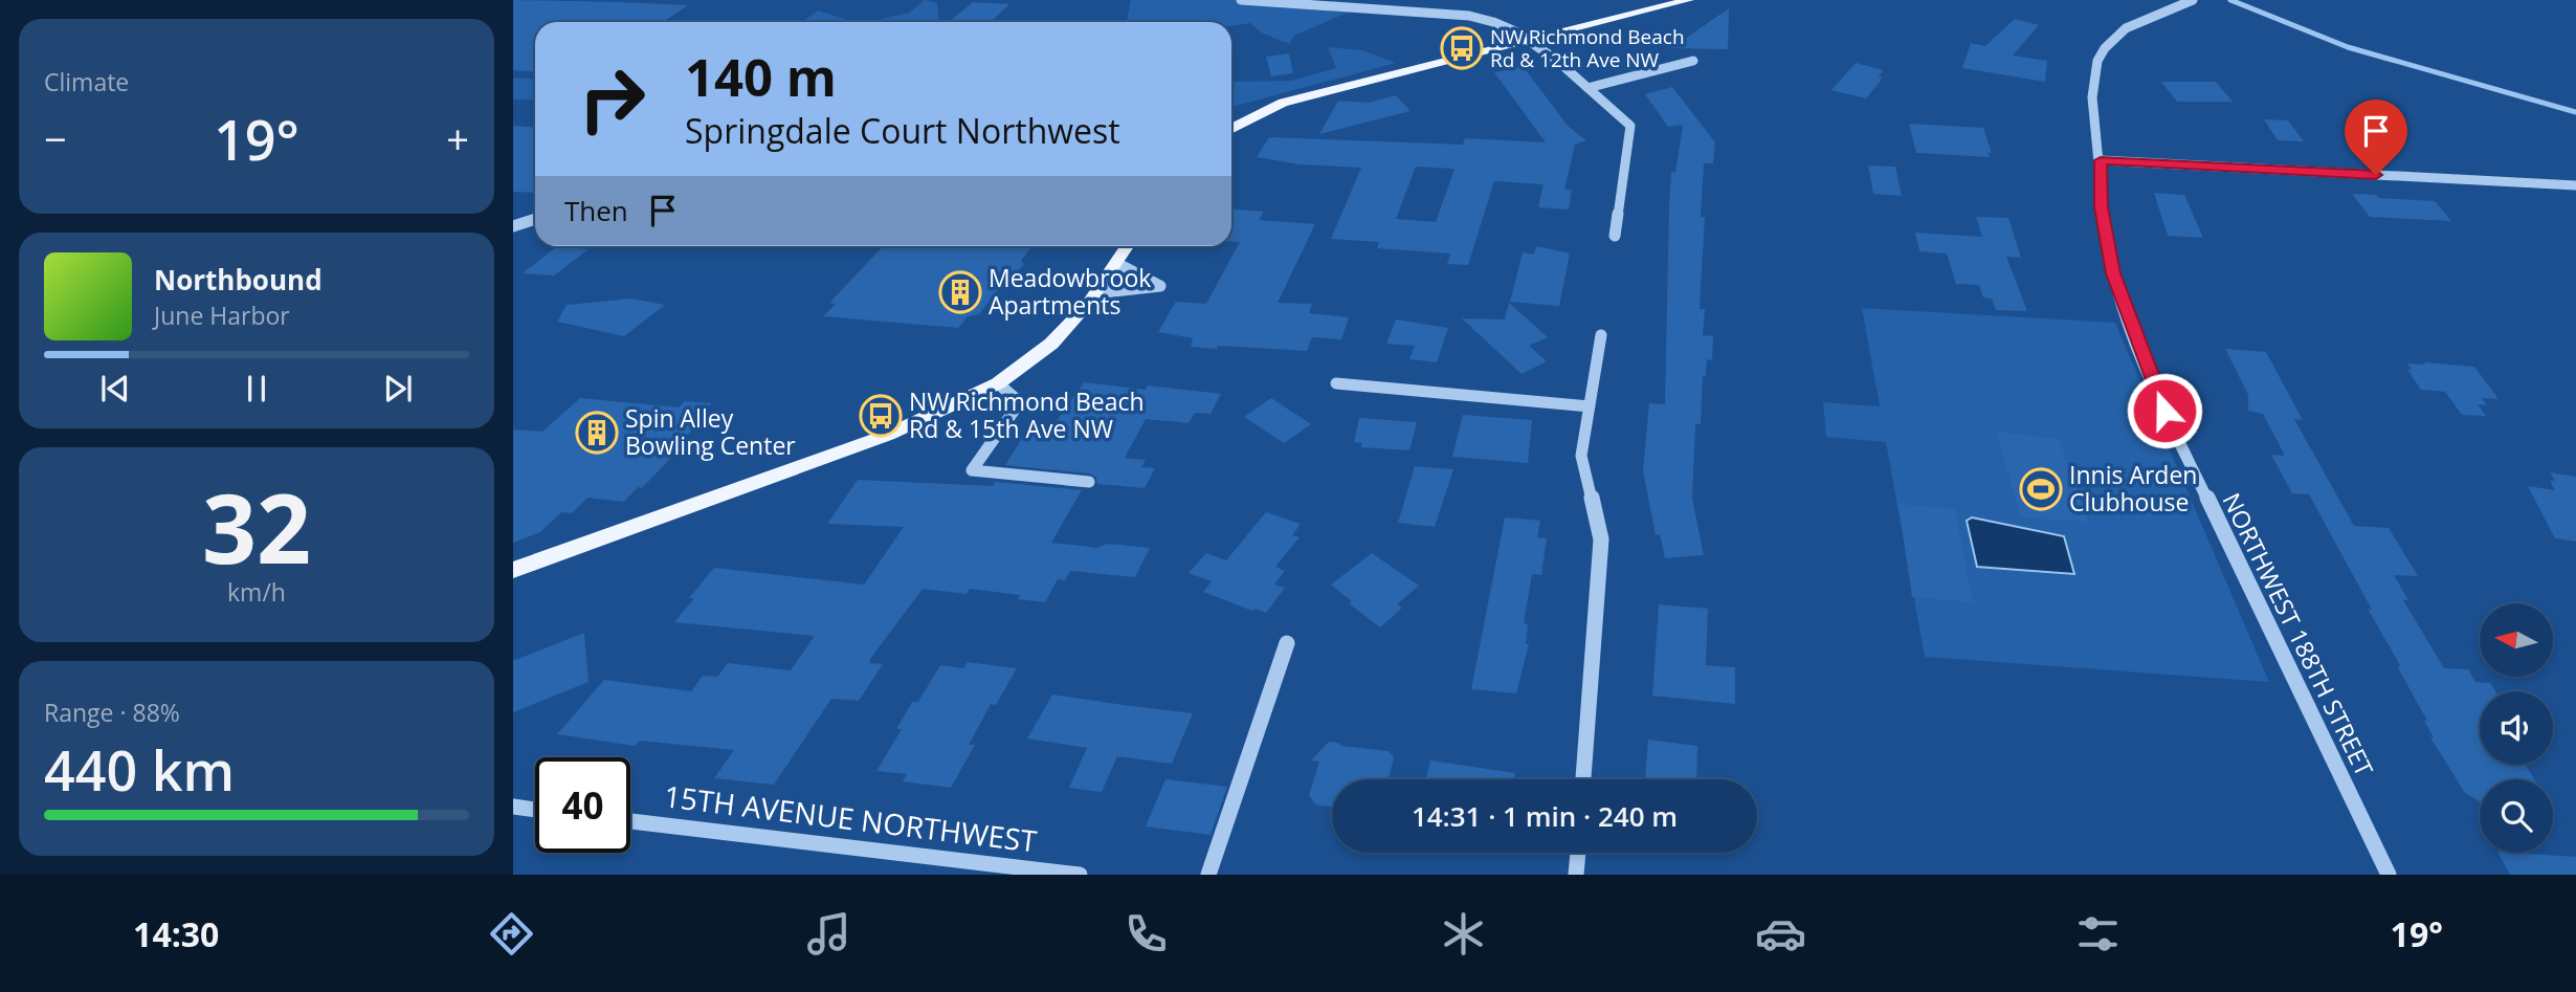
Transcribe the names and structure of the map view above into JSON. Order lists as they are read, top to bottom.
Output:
{
  "streets": {
    "street": ["NORTHWEST 188TH STREET", "15TH AVENUE NORTHWEST"]
  },
  "places": {
    "bus stop": ["NW Richmond Beach Rd & 12th Ave NW", "NW Richmond Beach Rd & 15th Ave NW"],
    "building": ["Meadowbrook Apartments", "Spin Alley Bowling Center"],
    "sports": ["Innis Arden Clubhouse"]
  },
  "north": "left",
  "page": {
    "tile": [
      "Climate",
      ["32", "km/h"],
      ["Range · 88%", "440 km"]
    ],
    "turn": ["140 m", "Springdale Court Northwest"],
    "heat": ["−", "19°", "+"],
    "then": "Then",
    "song": ["Northbound", "June Harbor"],
    "limit": "40",
    "trip": "14:31 · 1 min · 240 m",
    "tabs": ["14:30", "19°"]
  }
}
